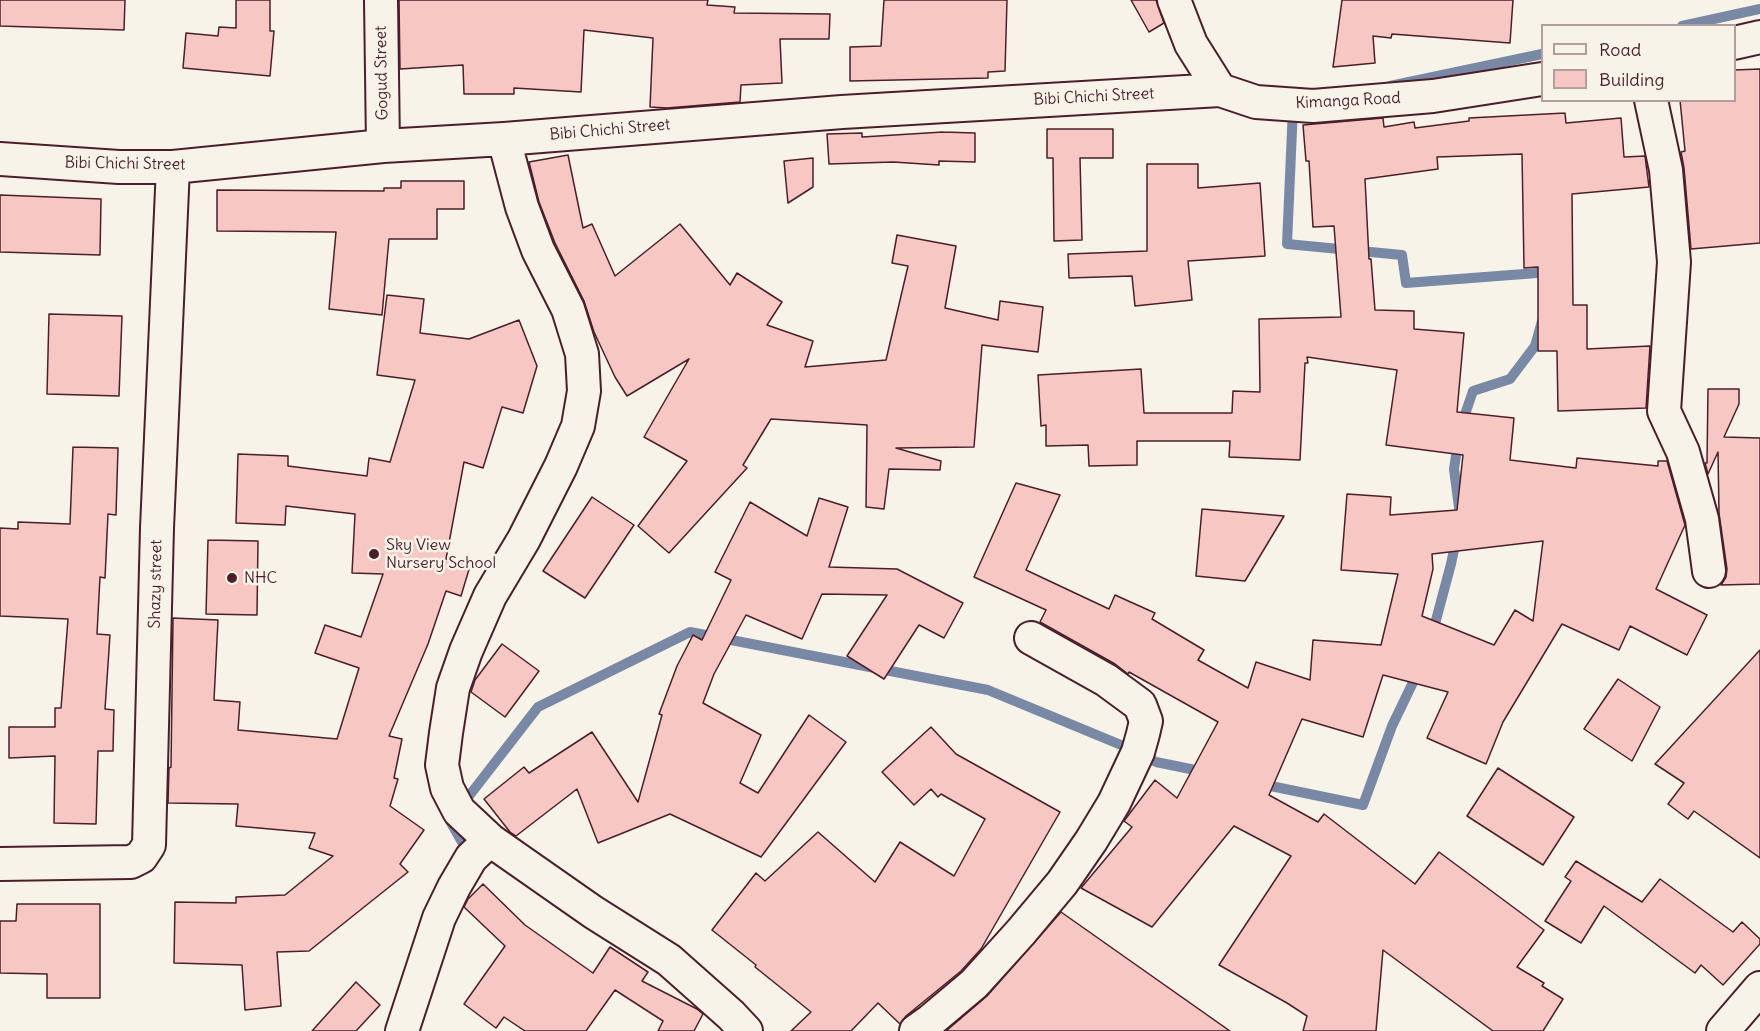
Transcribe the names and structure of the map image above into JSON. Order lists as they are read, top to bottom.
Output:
{
  "streets": {
    "street": [
      "Gogud Street",
      "Bibi Chichi Street",
      "Kimanga Road",
      "Shazy street"
    ]
  },
  "crossings": [
    ["Gogud Street", "Bibi Chichi Street"],
    ["Bibi Chichi Street", "Kimanga Road"],
    ["Bibi Chichi Street", "Shazy street"]
  ],
  "places": ["Sky View Nursery School", "NHC"],
  "legend": ["Road", "Building"]
}
